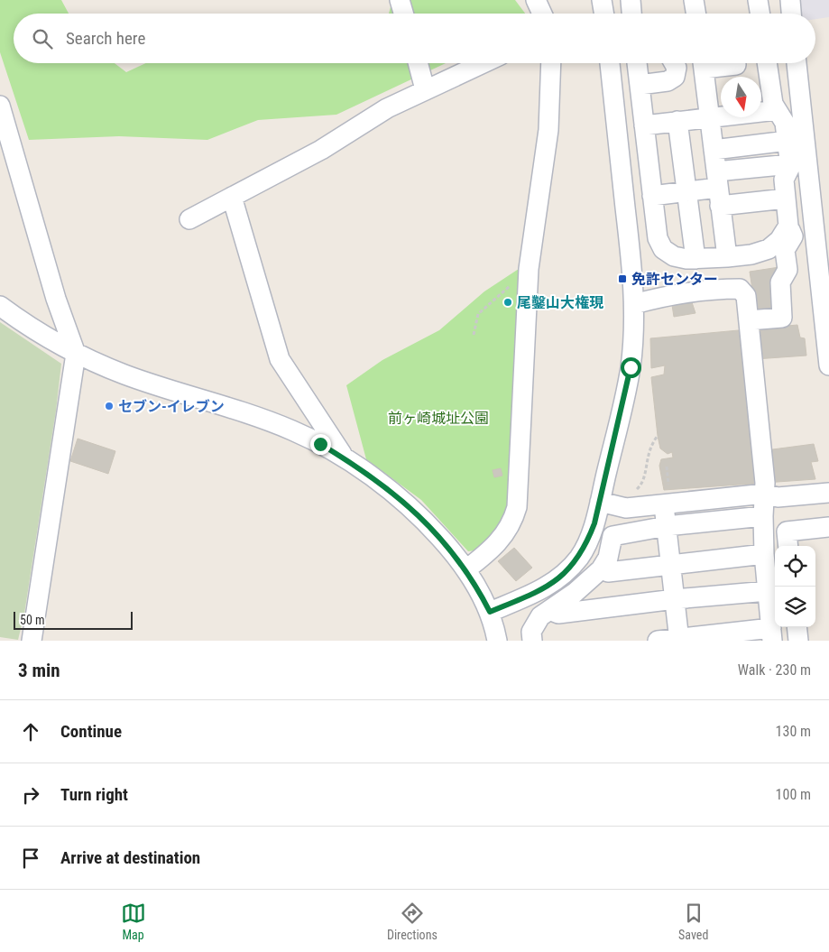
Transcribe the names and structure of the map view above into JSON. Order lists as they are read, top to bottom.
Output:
{
  "parks": ["前ヶ崎城址公園"],
  "places": {
    "transit": ["免許センター"],
    "other": ["尾鑿山大権現", "セブン-イレブン"]
  },
  "scale_bar": "50 m",
  "north": "bottom",
  "page": {
    "search": "Search here",
    "scale": "50 m",
    "heading": ["3 min", "Walk · 230 m"],
    "list": [
      ["Continue", "130 m"],
      ["Turn right", "100 m"],
      "Arrive at destination"
    ],
    "nav": ["Map", "Directions", "Saved"]
  }
}
